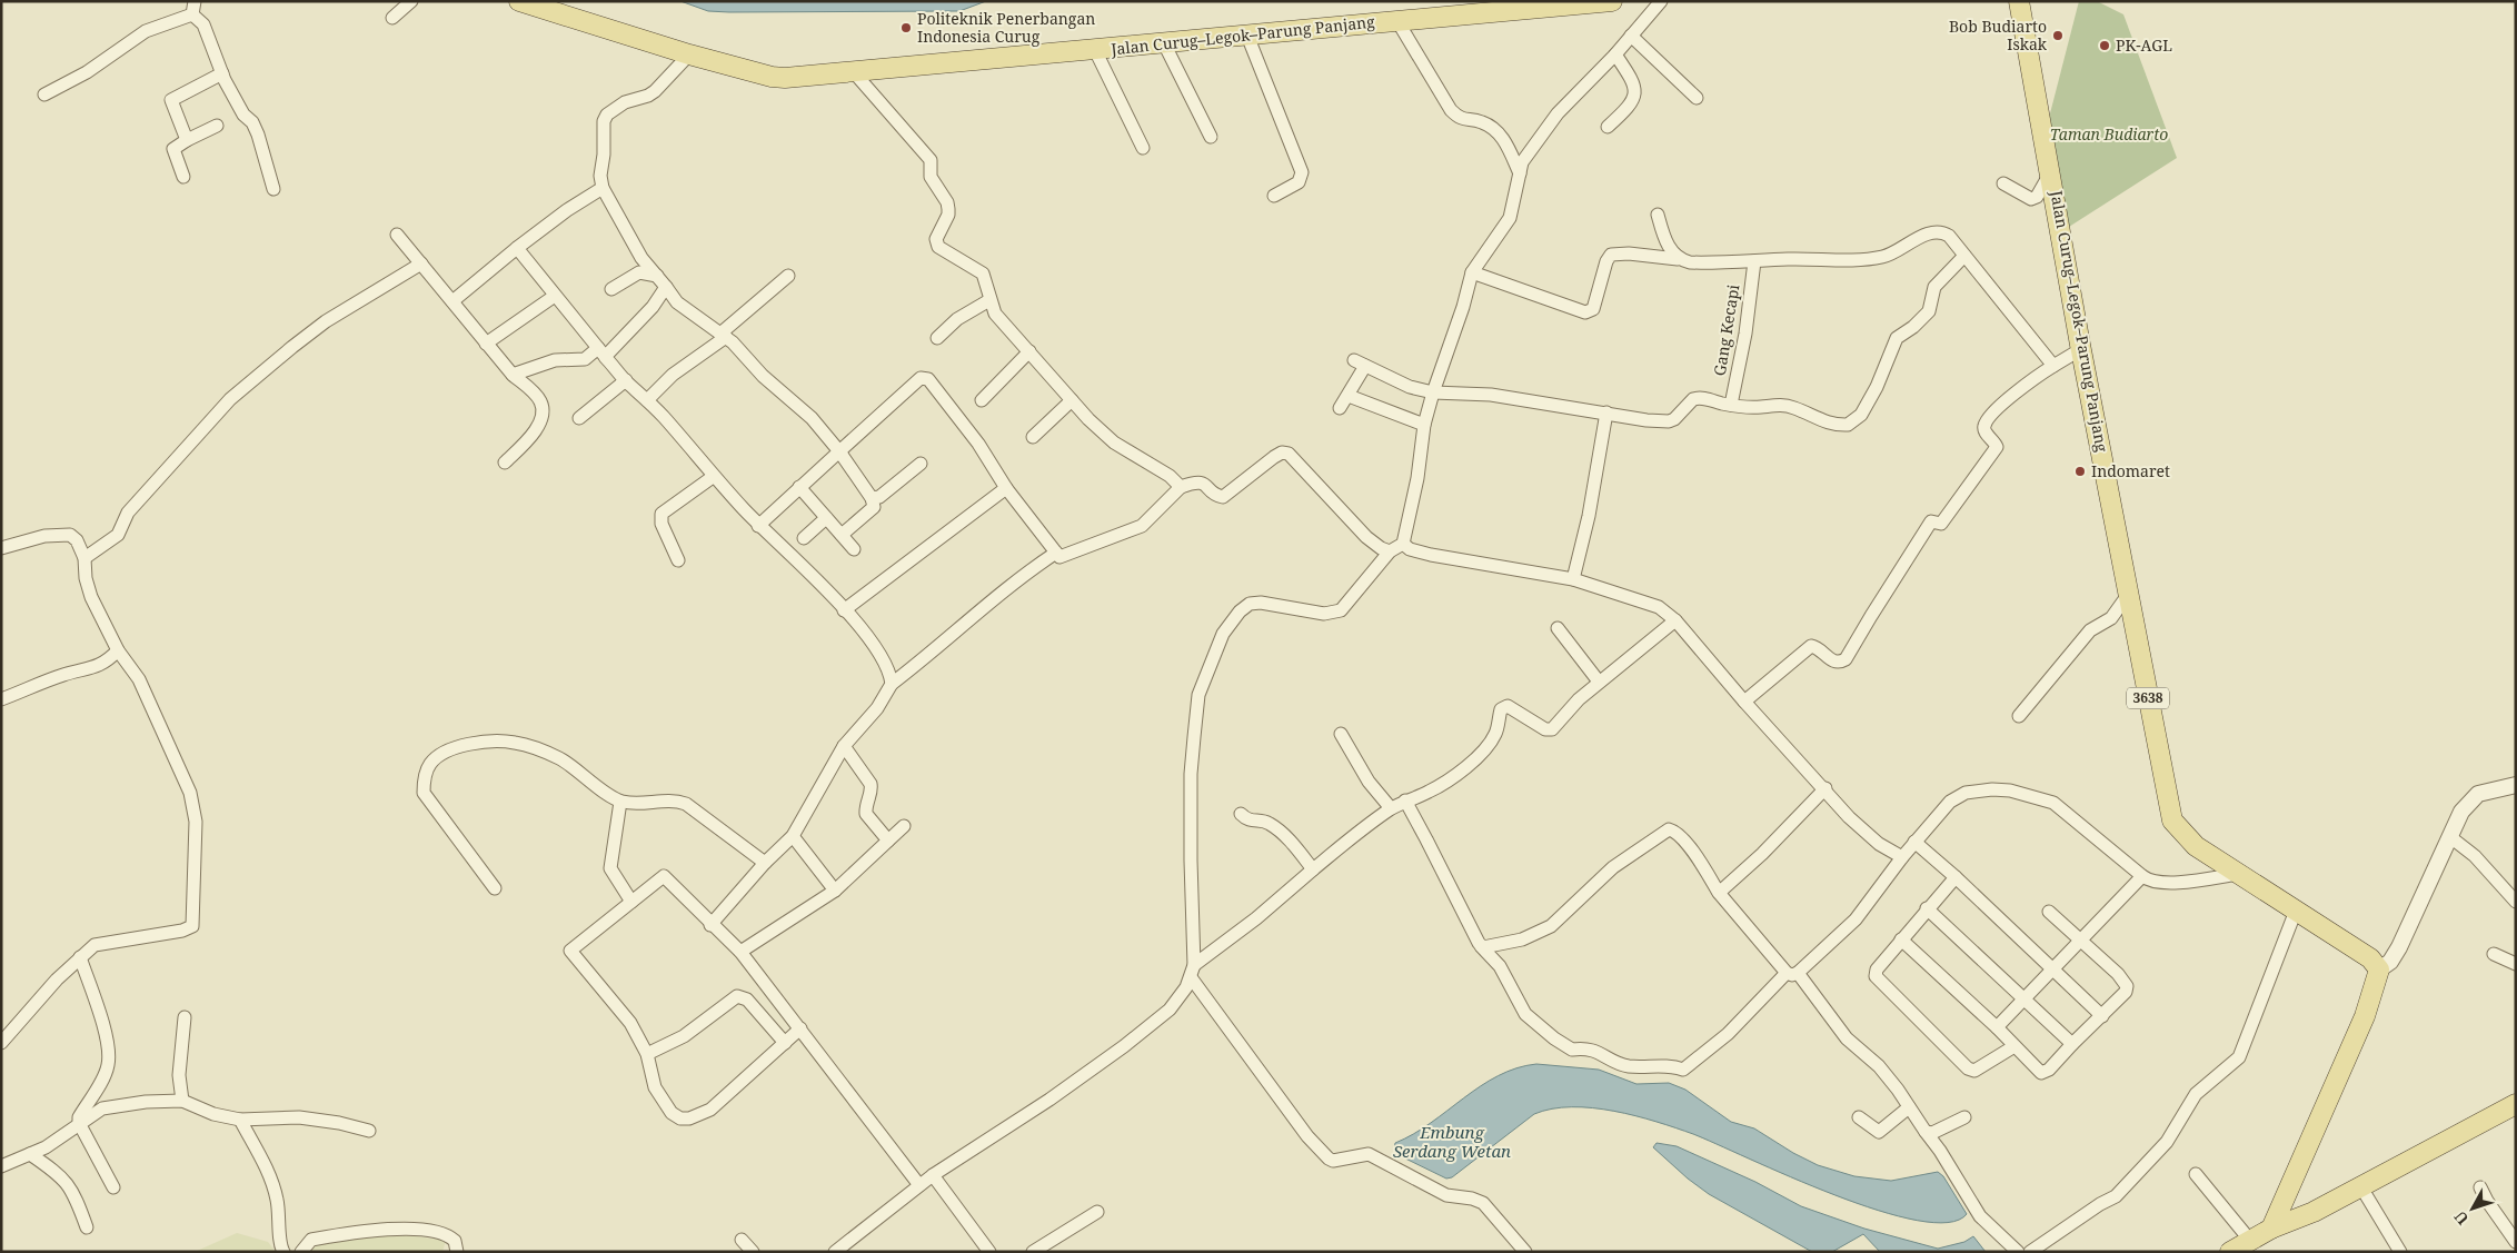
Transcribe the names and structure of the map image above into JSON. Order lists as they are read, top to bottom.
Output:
{
  "streets": {
    "main road": ["Jalan Curug–Legok–Parung Panjang", "3638"],
    "street": ["Gang Kecapi"]
  },
  "water": ["Embung Serdang Wetan"],
  "parks": ["Taman Budiarto"],
  "places": [
    "Politeknik Penerbangan Indonesia Curug",
    "Bob Budiarto Iskak",
    "PK-AGL",
    "Indomaret"
  ],
  "north": "bottom left"
}
